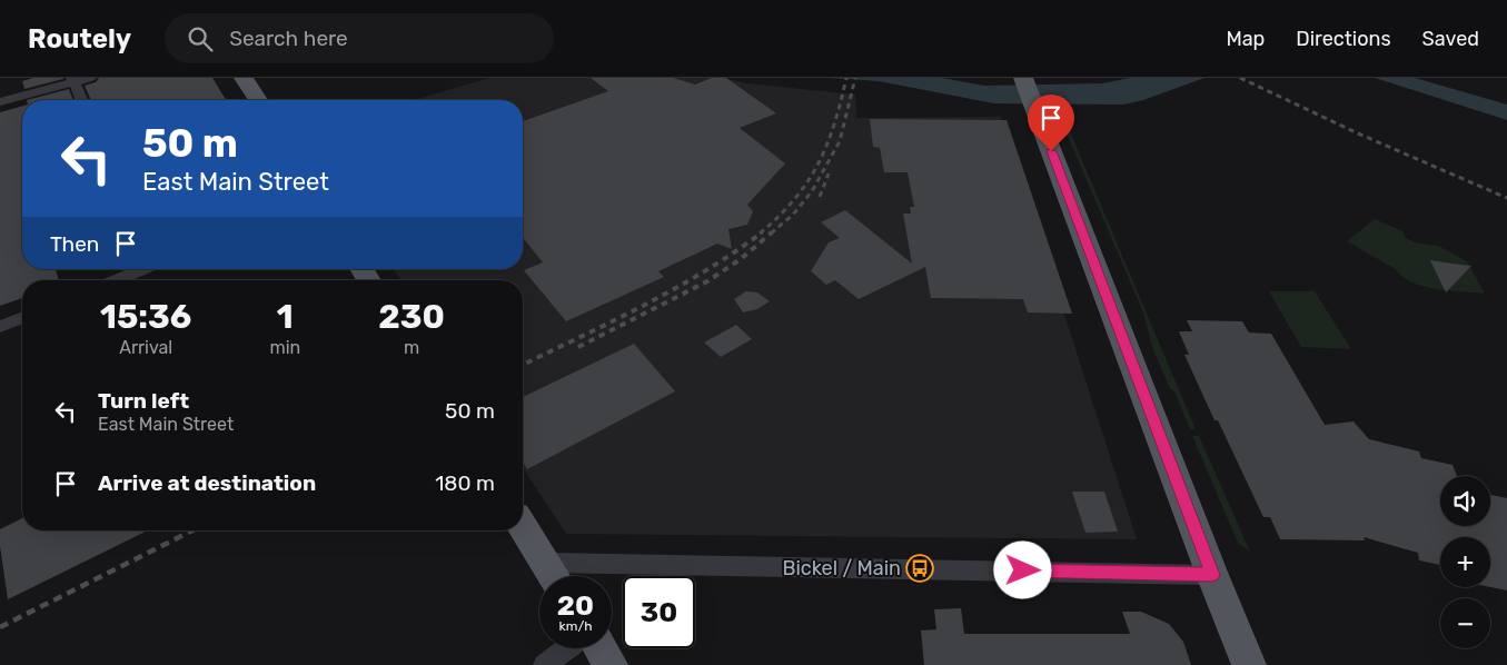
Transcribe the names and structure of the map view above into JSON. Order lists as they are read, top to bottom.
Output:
{
  "places": {
    "bus stop": ["Bickel / Main"]
  },
  "page": {
    "header": "Routely",
    "search": "Search here",
    "nav": ["Map", "Directions", "Saved"],
    "turn": ["50 m", "East Main Street"],
    "then": "Then",
    "eta": [
      "15:36",
      "Arrival",
      "1",
      "min",
      "230",
      "m"
    ],
    "list": [
      {
        "name": "Turn left",
        "note": "East Main Street",
        "value": "50 m"
      },
      {
        "name": "Arrive at destination",
        "value": "180 m"
      }
    ],
    "map_buttons": ["+", "−"],
    "speed": "20 km/h",
    "limit": "30"
  }
}
